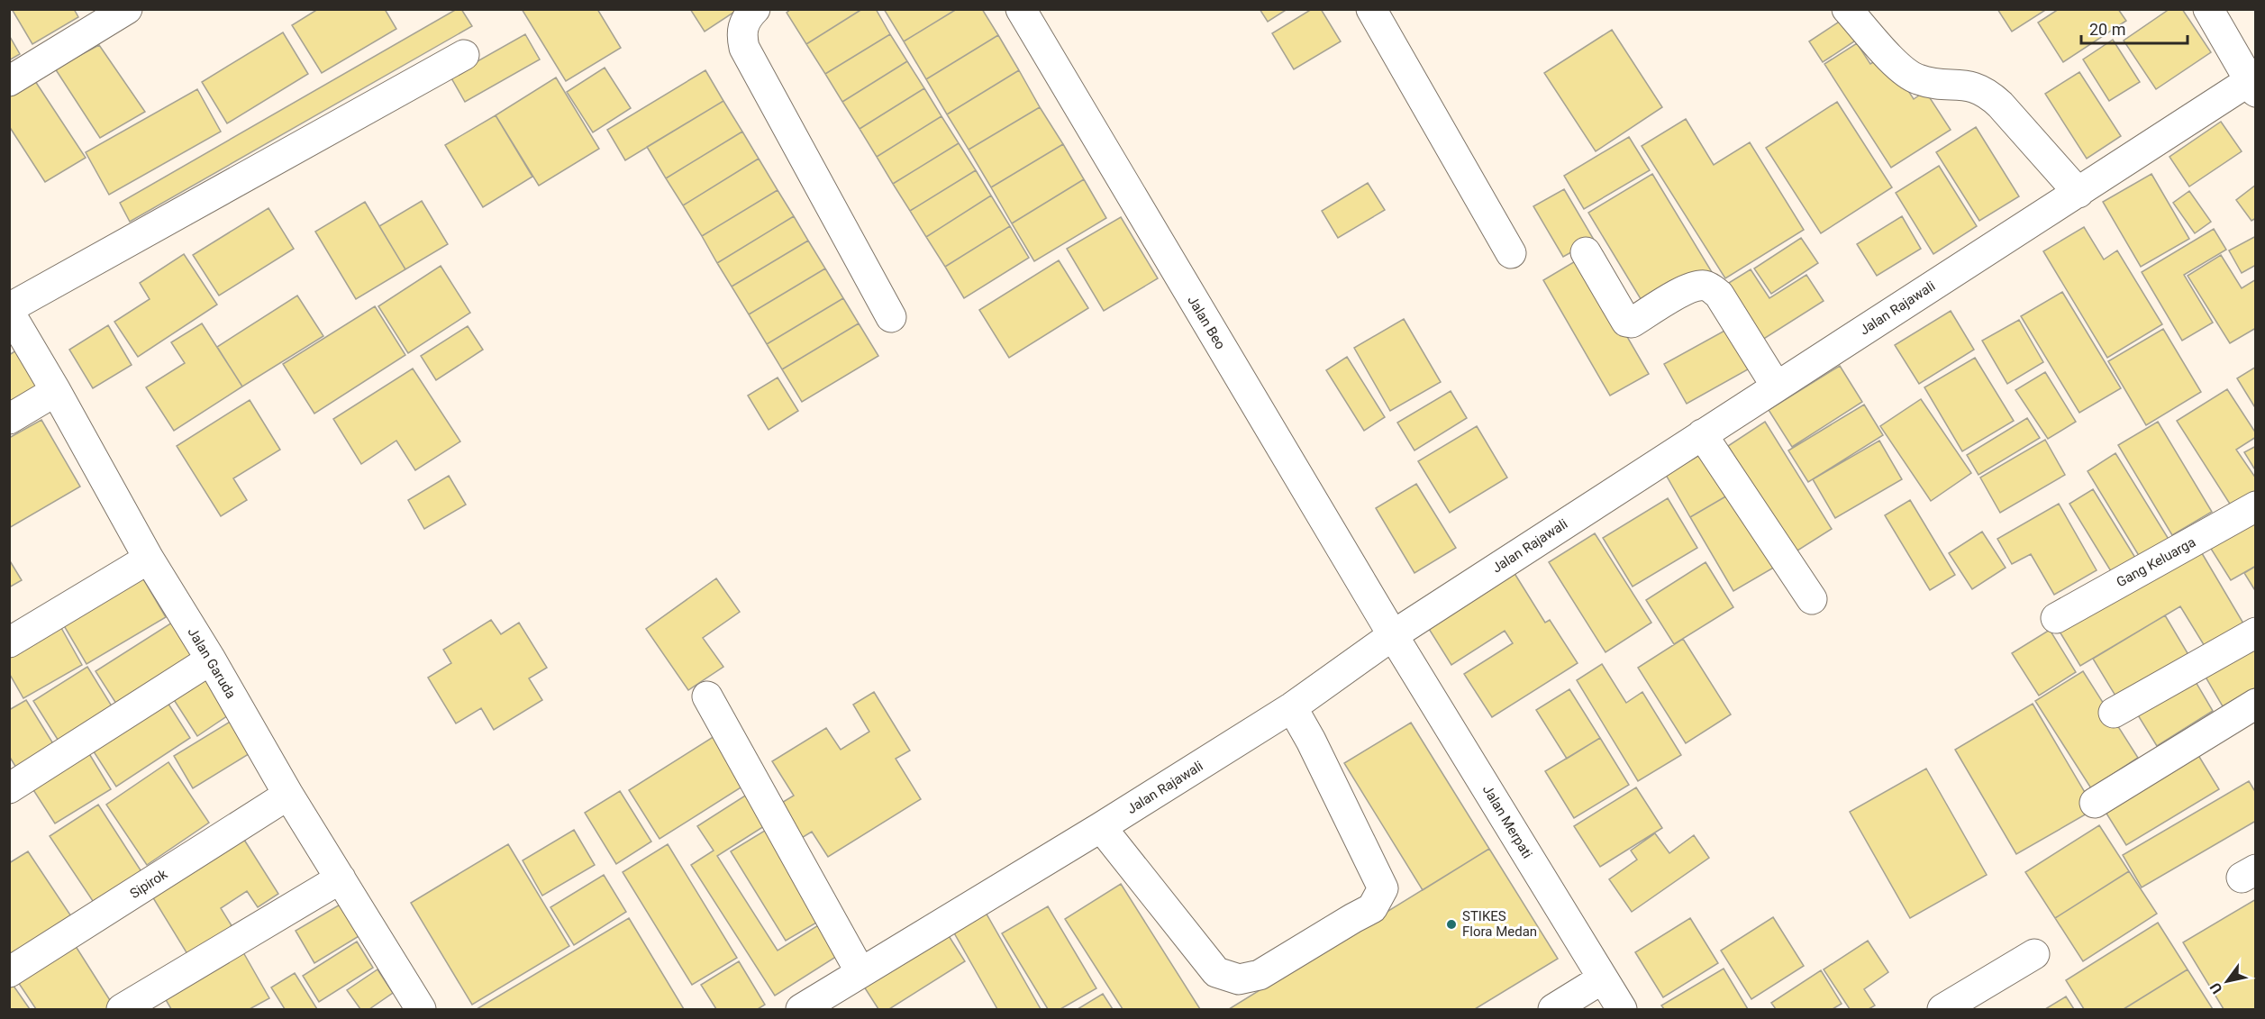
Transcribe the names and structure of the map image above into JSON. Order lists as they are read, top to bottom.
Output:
{
  "streets": {
    "street": [
      "Jalan Rajawali",
      "Jalan Beo",
      "Gang Keluarga",
      "Jalan Garuda",
      "Jalan Merpati",
      "Sipirok"
    ]
  },
  "crossings": [
    ["Jalan Rajawali", "Jalan Beo"],
    ["Jalan Rajawali", "Jalan Merpati"],
    ["Jalan Beo", "Jalan Merpati"],
    ["Jalan Garuda", "Sipirok"]
  ],
  "places": ["STIKES Flora Medan"],
  "scale_bar": "20 m",
  "north": "bottom left"
}
